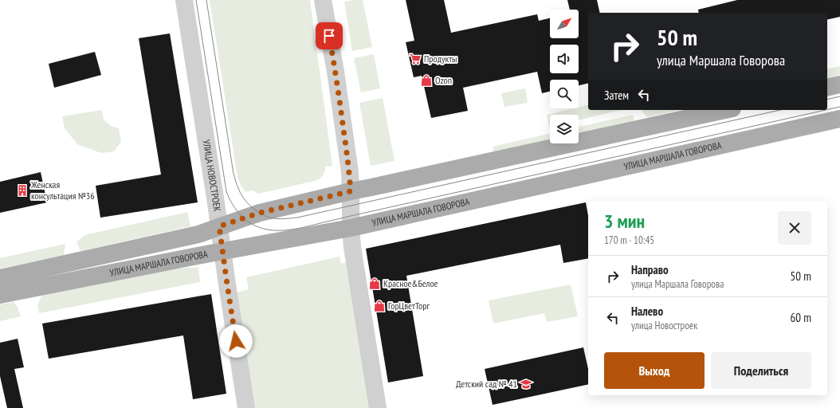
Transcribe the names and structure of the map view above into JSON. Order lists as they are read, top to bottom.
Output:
{
  "streets": {
    "main road": ["УЛИЦА МАРШАЛА ГОВОРОВА"],
    "street": ["УЛИЦА НОВОСТРОЕК"]
  },
  "crossings": [
    ["УЛИЦА МАРШАЛА ГОВОРОВА", "УЛИЦА НОВОСТРОЕК"]
  ],
  "places": {
    "supermarket": ["Продукты"],
    "shop": ["Ozon", "Красное&Белое", "ГорЦветТорг"],
    "building": ["Женская консультация №36"],
    "school or university": ["Детский сад № 41"]
  },
  "north": "top right",
  "page": {
    "turn": ["50 m", "улица Маршала Говорова"],
    "then": "Затем",
    "heading": ["3 мин", "170 m · 10:45"],
    "list": [
      {
        "name": "Направо",
        "note": "улица Маршала Говорова",
        "value": "50 m"
      },
      {
        "name": "Налево",
        "note": "улица Новостроек",
        "value": "60 m"
      }
    ],
    "buttons": ["Выход", "Поделиться"]
  }
}
